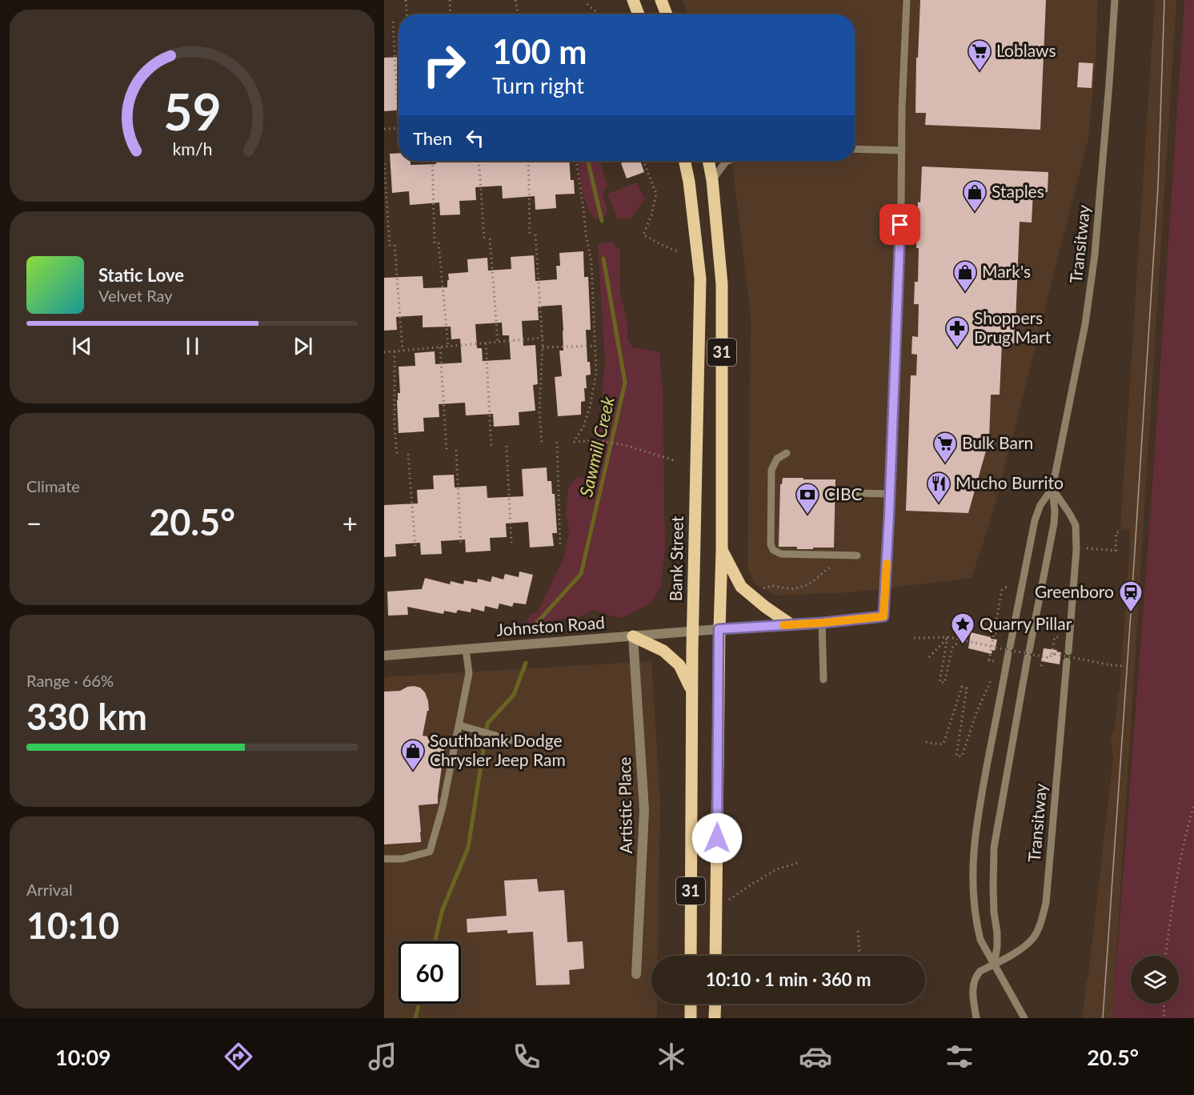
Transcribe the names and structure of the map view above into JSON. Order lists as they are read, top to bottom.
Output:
{
  "streets": {
    "main road": ["31", "Bank Street"],
    "street": ["Johnston Road", "Artistic Place"],
    "lane": ["Transitway"]
  },
  "crossings": [
    ["31", "Johnston Road"],
    ["Bank Street", "Johnston Road"],
    ["Johnston Road", "Artistic Place"]
  ],
  "water": ["Sawmill Creek"],
  "places": {
    "supermarket": ["Loblaws", "Bulk Barn"],
    "shop": ["Staples", "Mark's", "Southbank Dodge Chrysler Jeep Ram"],
    "pharmacy": ["Shoppers Drug Mart"],
    "restaurant": ["Mucho Burrito"],
    "bank": ["CIBC"],
    "station": ["Greenboro"],
    "place": ["Quarry Pillar"]
  },
  "page": {
    "turn": ["100 m", "Turn right"],
    "then": "Then",
    "song": ["Static Love", "Velvet Ray"],
    "tile": [
      "Climate",
      ["Range · 66%", "330 km"],
      ["Arrival", "10:10"]
    ],
    "heat": ["−", "20.5°", "+"],
    "limit": "60",
    "trip": "10:10 · 1 min · 360 m",
    "tabs": ["10:09", "20.5°"],
    "gauge": ["59", "km/h"]
  }
}
